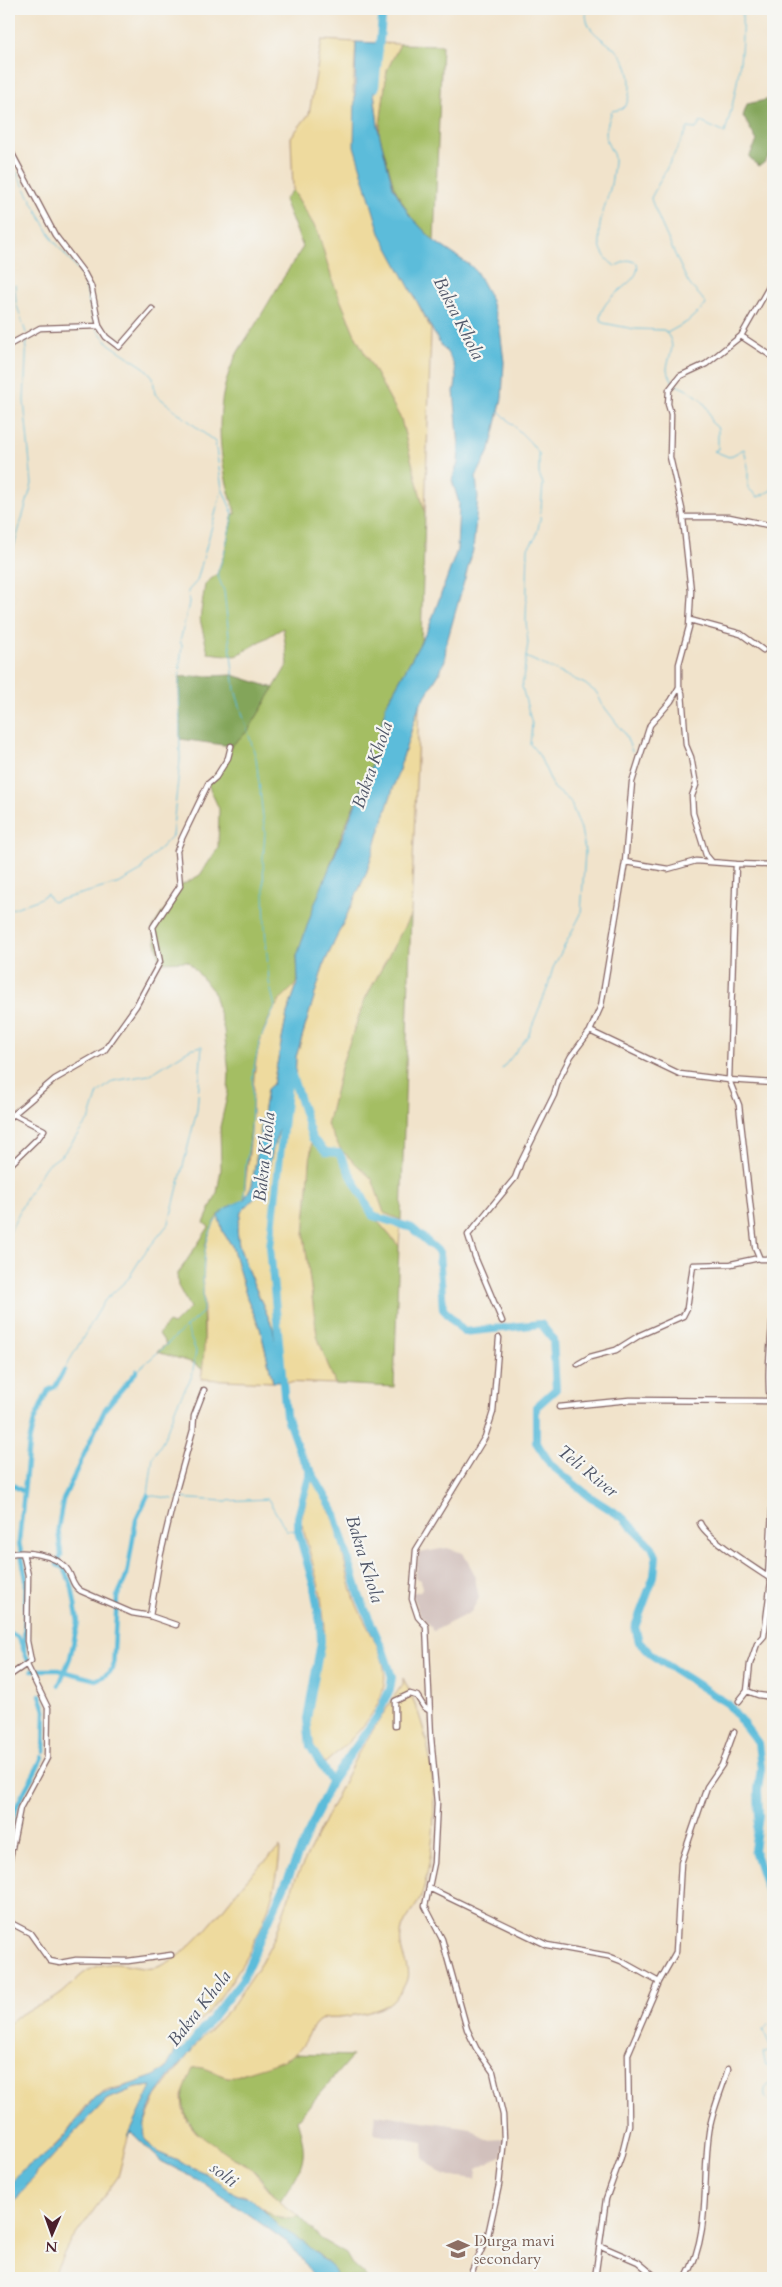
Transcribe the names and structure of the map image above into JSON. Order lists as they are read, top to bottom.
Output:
{
  "water": ["Bakra Khola", "Teli River", "solti"],
  "places": {
    "school or university": ["Durga mavi secondary"]
  },
  "north": "bottom"
}
